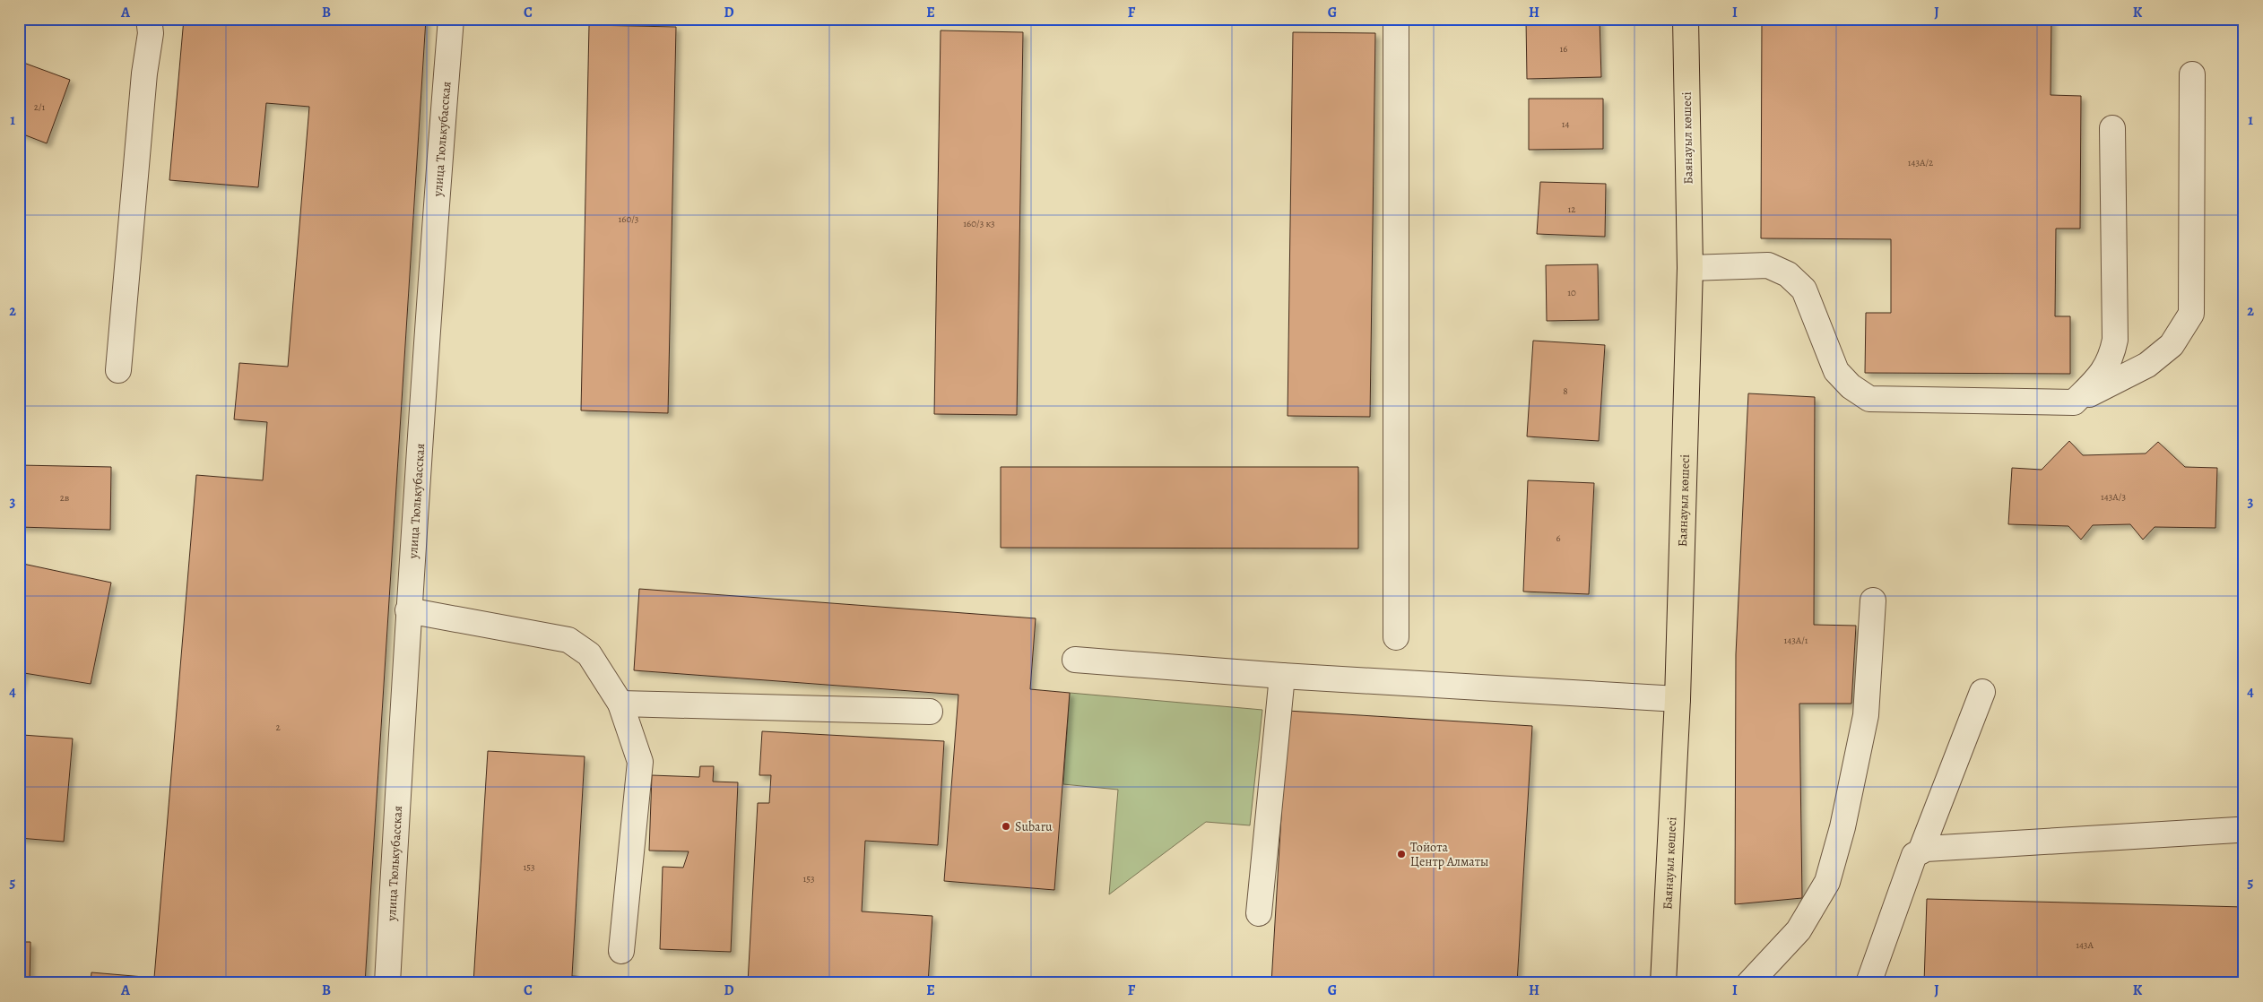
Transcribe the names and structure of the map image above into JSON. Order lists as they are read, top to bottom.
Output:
{
  "streets": {
    "main road": ["Баянауыл көшесі"],
    "street": ["улица Тюлькубасская"]
  },
  "places": ["Subaru", "Тойота Центр Алматы"],
  "house_numbers": [
    "16",
    "2/1",
    "14",
    "143А/2",
    "12",
    "160/3",
    "160/3 к3",
    "10",
    "8",
    "143А/3",
    "2в",
    "6",
    "143А/1",
    "2",
    "153",
    "153",
    "143А"
  ],
  "grid": {
    "columns": [
      "A",
      "B",
      "C",
      "D",
      "E",
      "F",
      "G",
      "H",
      "I",
      "J",
      "K"
    ],
    "rows": [
      "1",
      "2",
      "3",
      "4",
      "5"
    ]
  }
}
